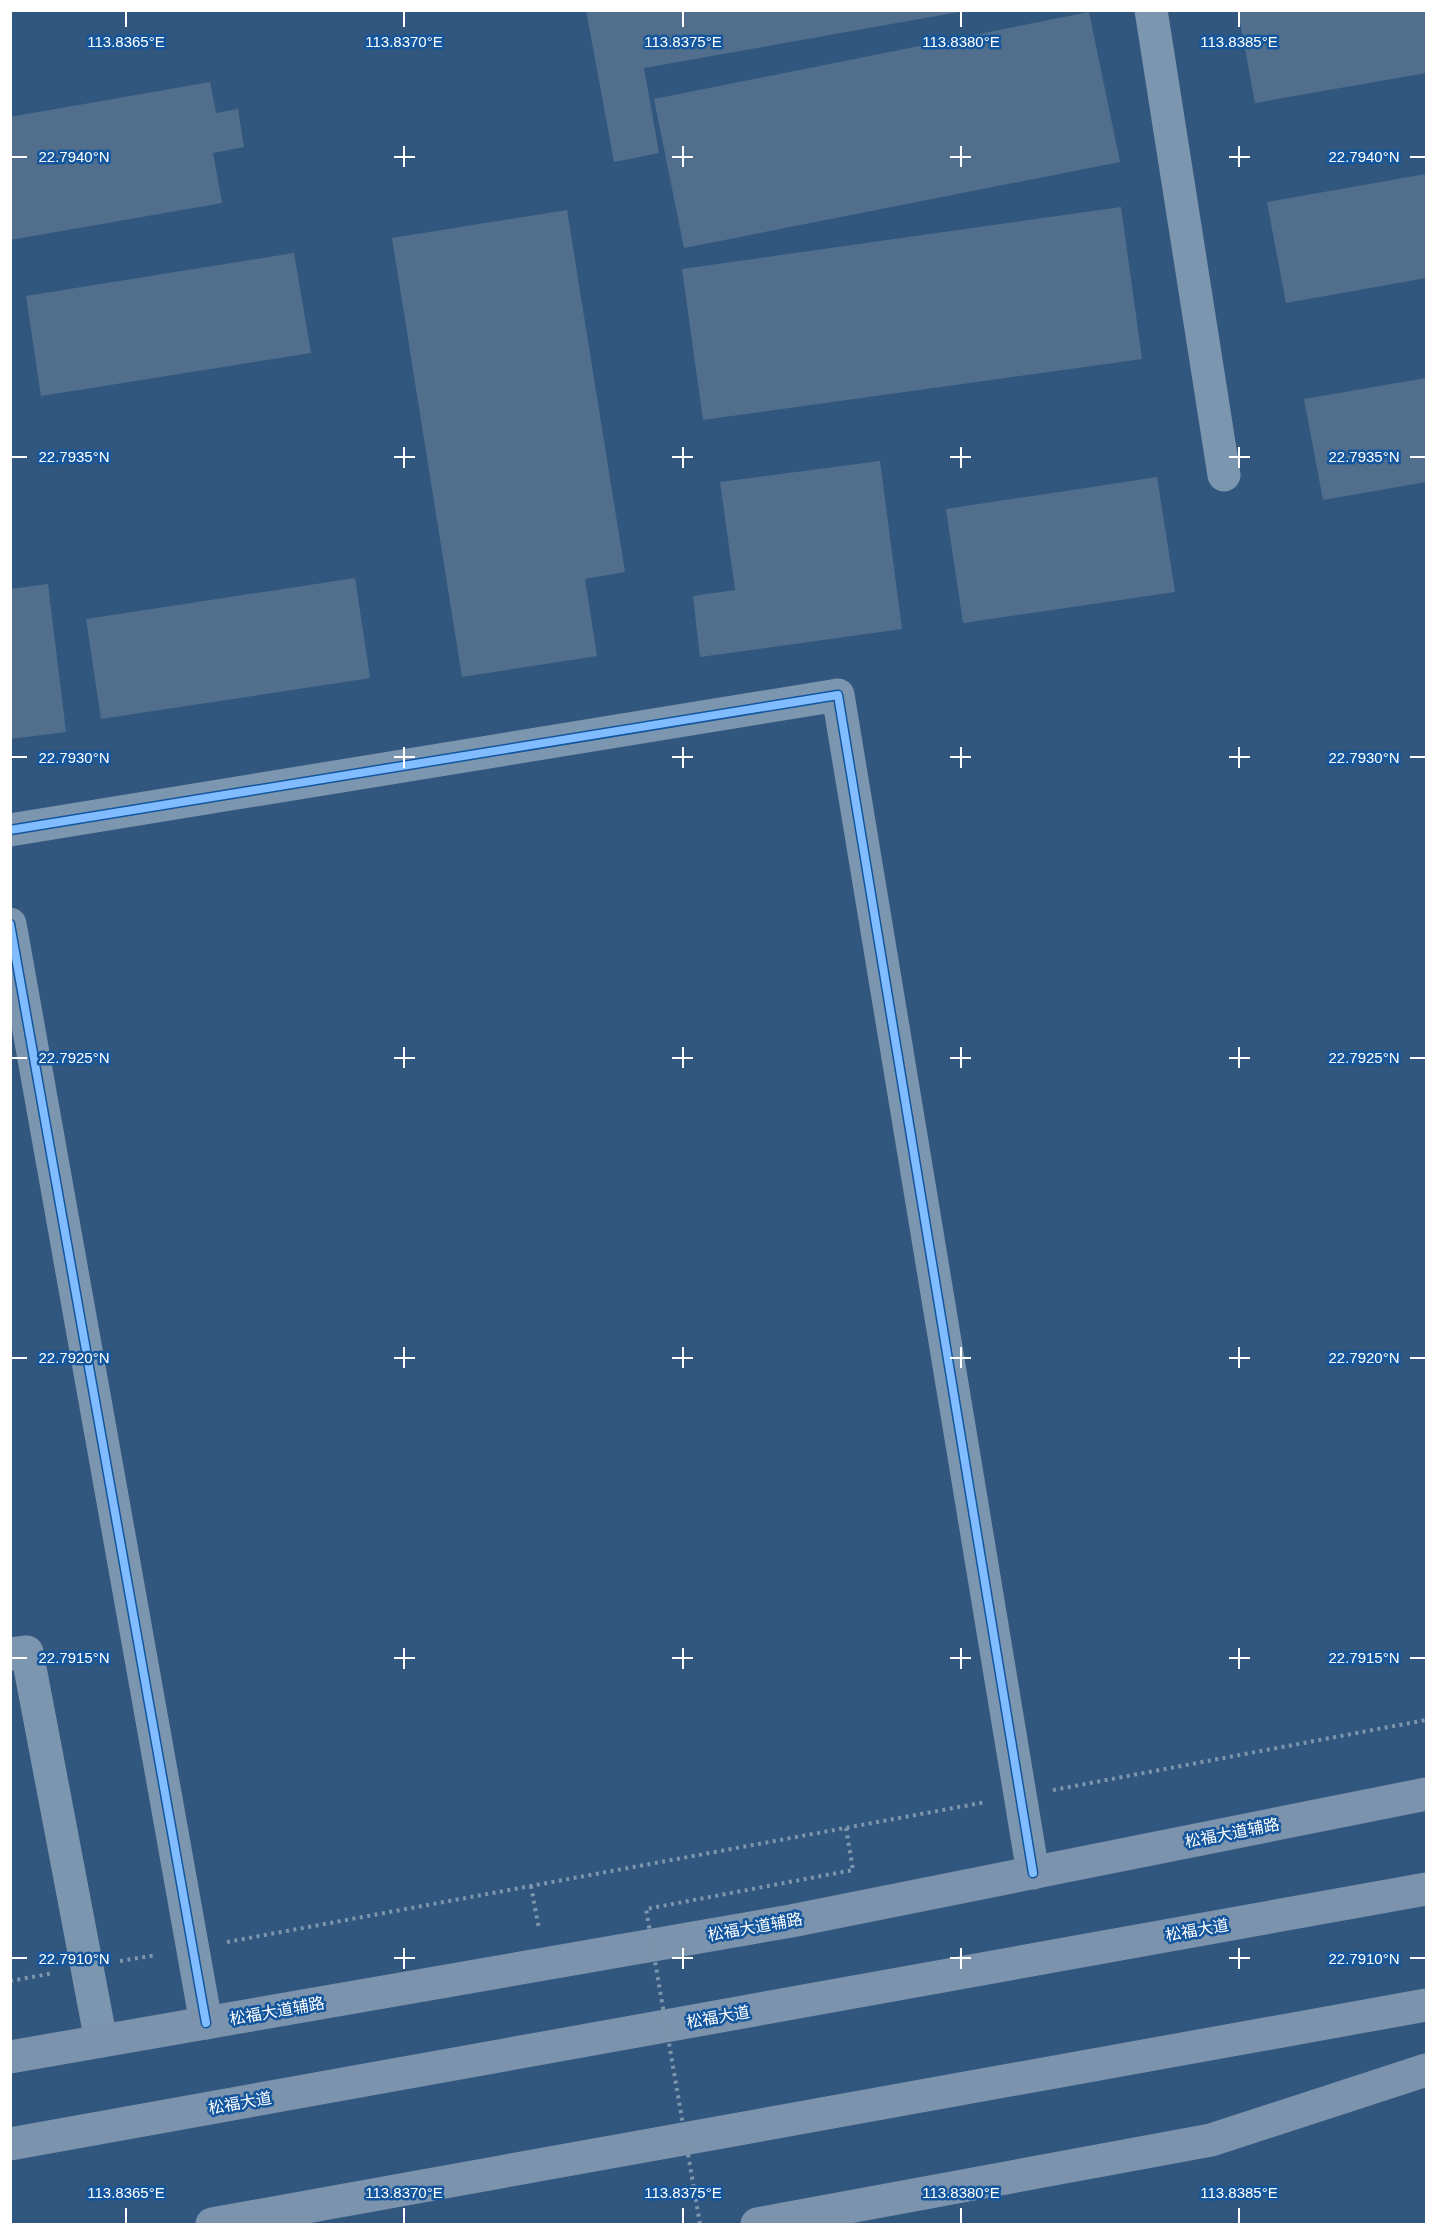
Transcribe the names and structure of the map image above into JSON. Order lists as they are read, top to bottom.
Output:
{
  "streets": {
    "main road": ["松福大道辅路", "松福大道"]
  },
  "coordinates": [
    "113.8365°E",
    "113.8370°E",
    "113.8375°E",
    "113.8380°E",
    "113.8385°E",
    "22.7940°N",
    "22.7935°N",
    "22.7930°N",
    "22.7925°N",
    "22.7920°N",
    "22.7915°N",
    "22.7910°N"
  ]
}
